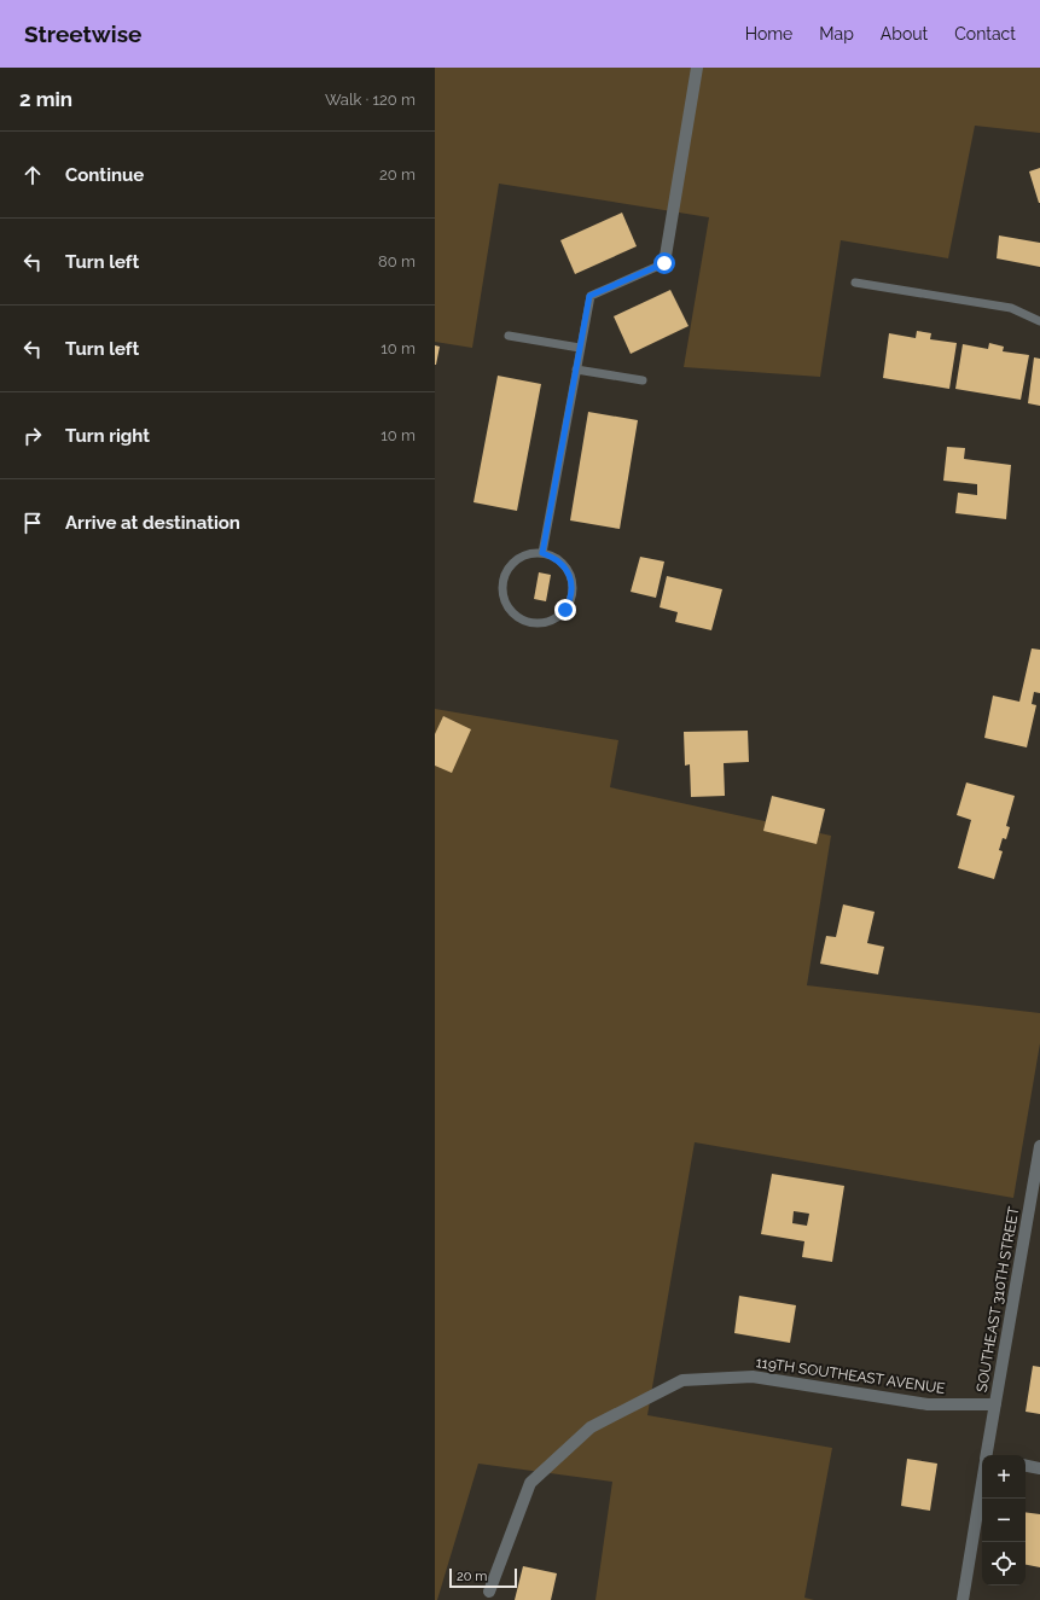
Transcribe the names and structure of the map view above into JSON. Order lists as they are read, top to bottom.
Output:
{
  "streets": {
    "street": ["SOUTHEAST 310TH STREET", "119TH SOUTHEAST AVENUE"]
  },
  "crossings": [
    ["SOUTHEAST 310TH STREET", "119TH SOUTHEAST AVENUE"]
  ],
  "scale_bar": "20 m",
  "page": {
    "header": "Streetwise",
    "nav": [
      "Home",
      "Map",
      "About",
      "Contact"
    ],
    "heading": ["2 min", "Walk · 120 m"],
    "list": [
      ["Continue", "20 m"],
      ["Turn left", "80 m"],
      ["Turn left", "10 m"],
      ["Turn right", "10 m"],
      "Arrive at destination"
    ],
    "map_buttons": ["+", "−"],
    "scale": "20 m"
  }
}
